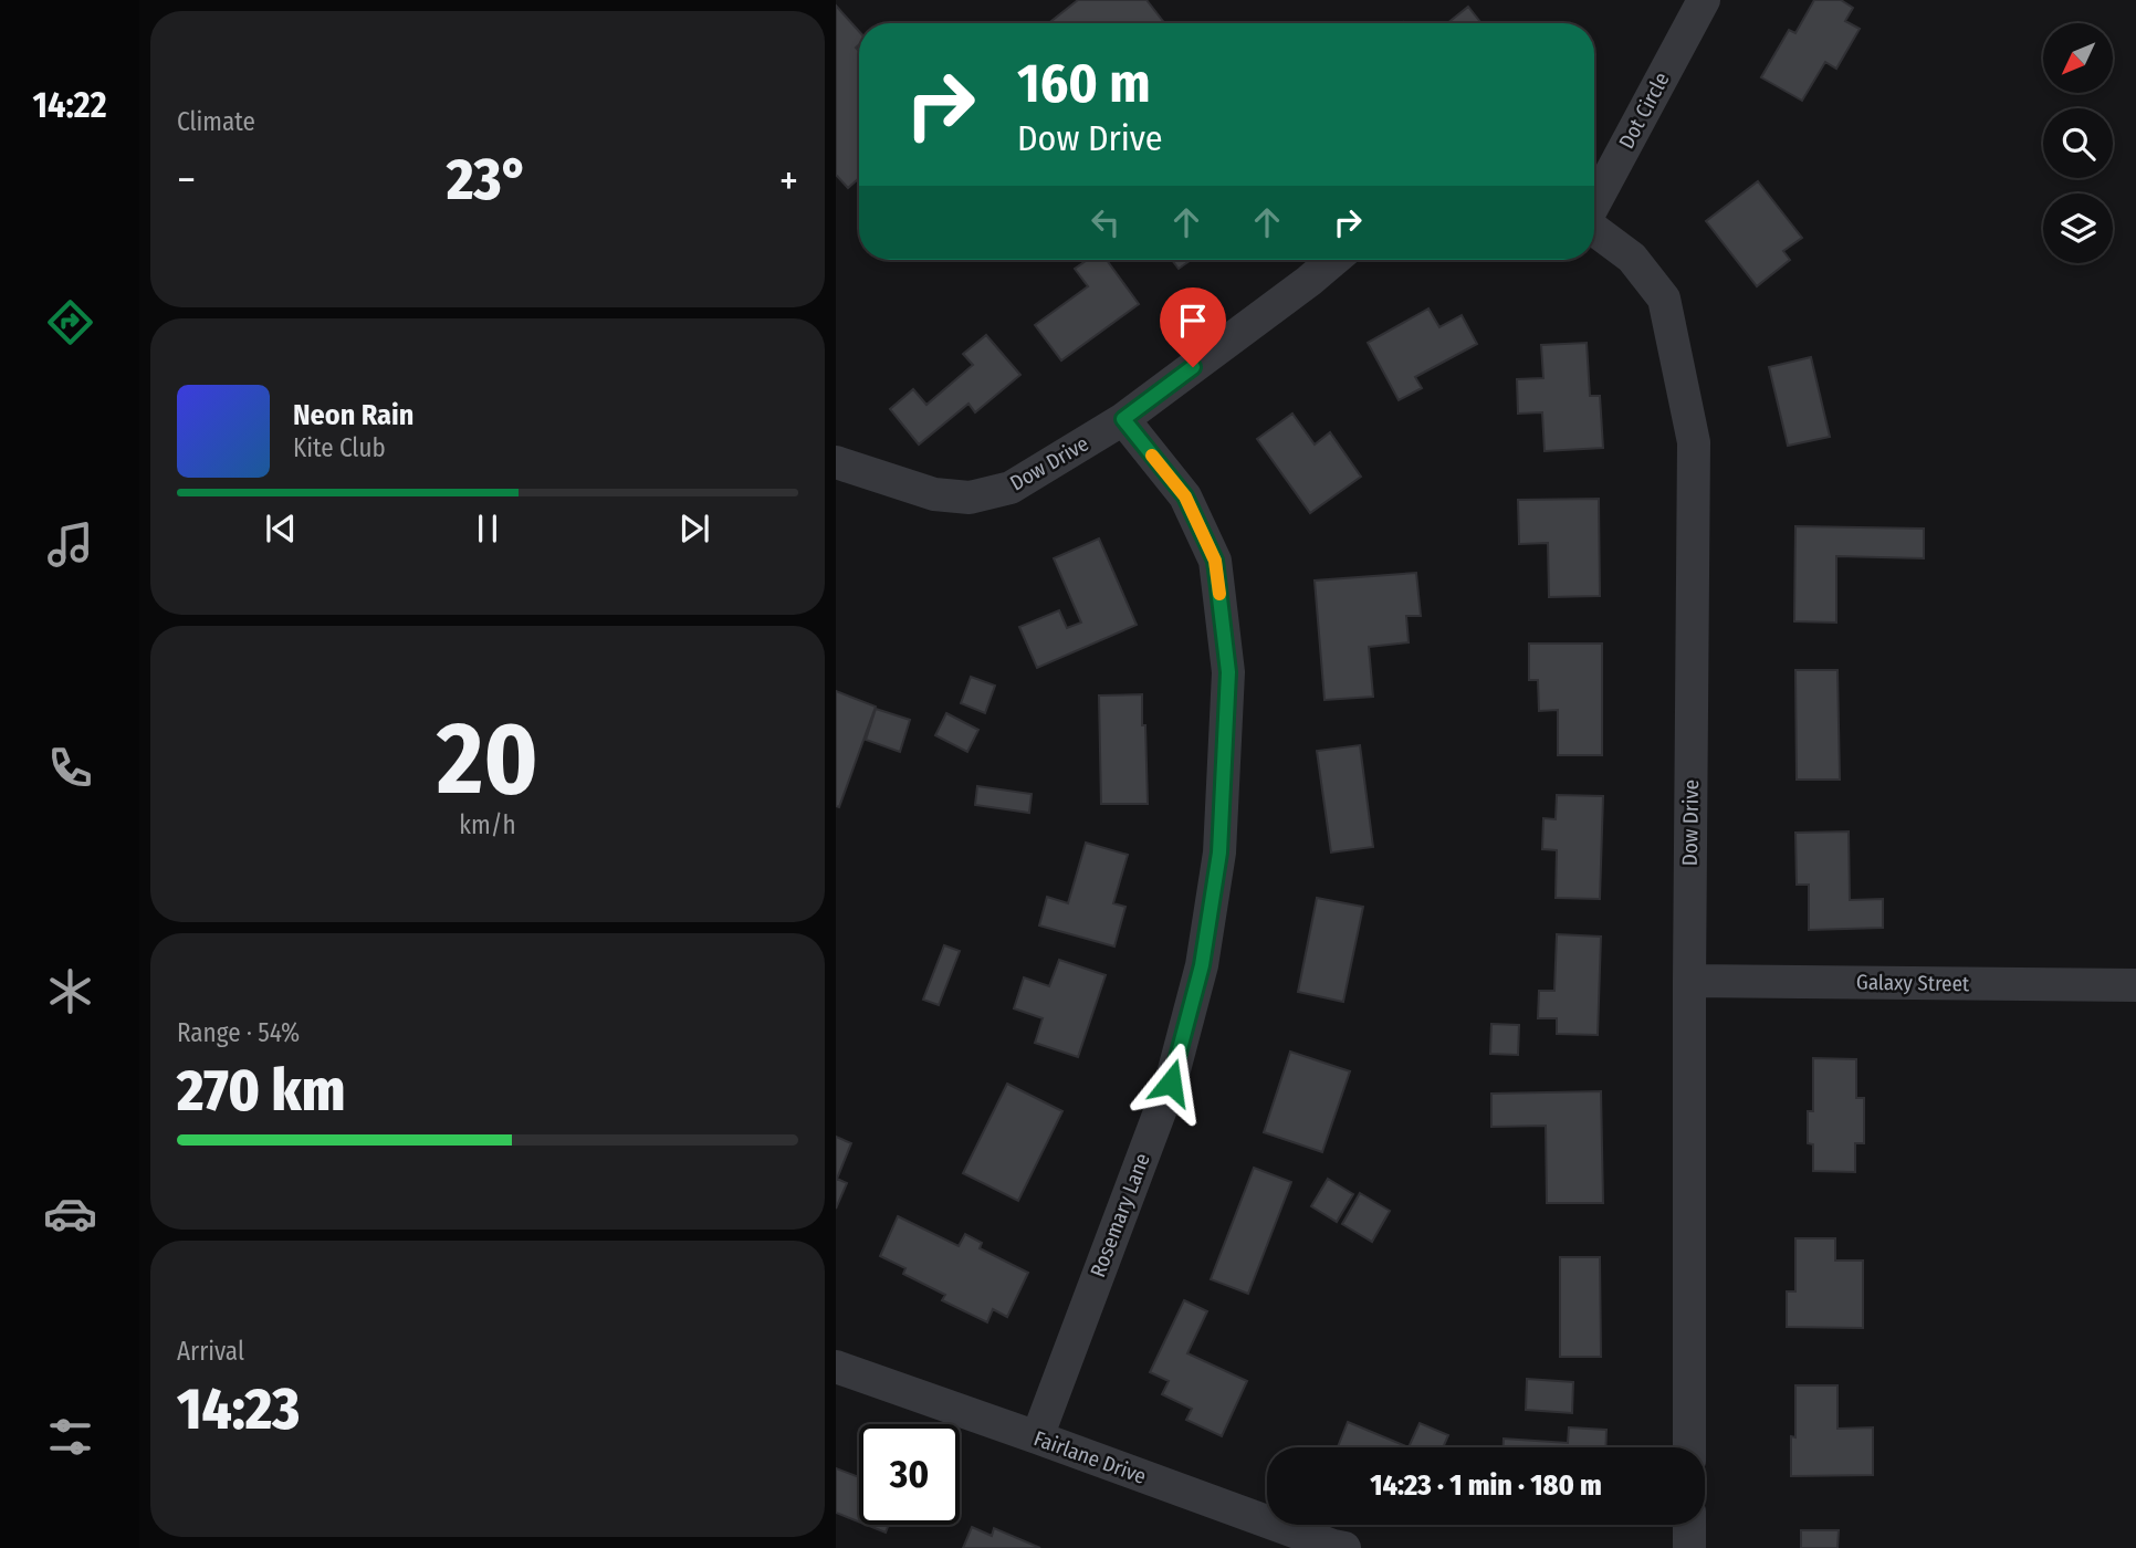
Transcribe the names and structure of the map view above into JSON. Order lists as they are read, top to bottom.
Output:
{
  "streets": {
    "street": [
      "Dot Circle",
      "Dow Drive",
      "Galaxy Street",
      "Rosemary Lane",
      "Fairlane Drive"
    ]
  },
  "crossings": [
    ["Dow Drive", "Galaxy Street"],
    ["Dow Drive", "Rosemary Lane"],
    ["Rosemary Lane", "Fairlane Drive"]
  ],
  "north": "bottom left",
  "page": {
    "tabs": "14:22",
    "tile": [
      "Climate",
      ["20", "km/h"],
      ["Range · 54%", "270 km"],
      ["Arrival", "14:23"]
    ],
    "turn": ["160 m", "Dow Drive"],
    "heat": ["−", "23°", "+"],
    "song": ["Neon Rain", "Kite Club"],
    "limit": "30",
    "trip": "14:23 · 1 min · 180 m"
  }
}
